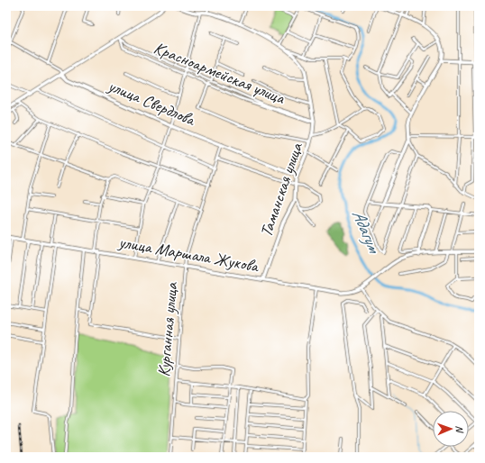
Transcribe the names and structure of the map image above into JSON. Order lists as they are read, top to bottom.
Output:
{
  "streets": {
    "main road": ["улица Свердлова", "Таманская улица", "улица Маршала Жукова"],
    "street": ["Красноармейская улица", "Курганная улица"]
  },
  "crossings": [
    ["Красноармейская улица", "Таманская улица"],
    ["улица Свердлова", "Таманская улица"],
    ["улица Свердлова", "Курганная улица"],
    ["Таманская улица", "улица Маршала Жукова"],
    ["улица Маршала Жукова", "Курганная улица"]
  ],
  "water": ["Адагум"],
  "north": "right"
}
